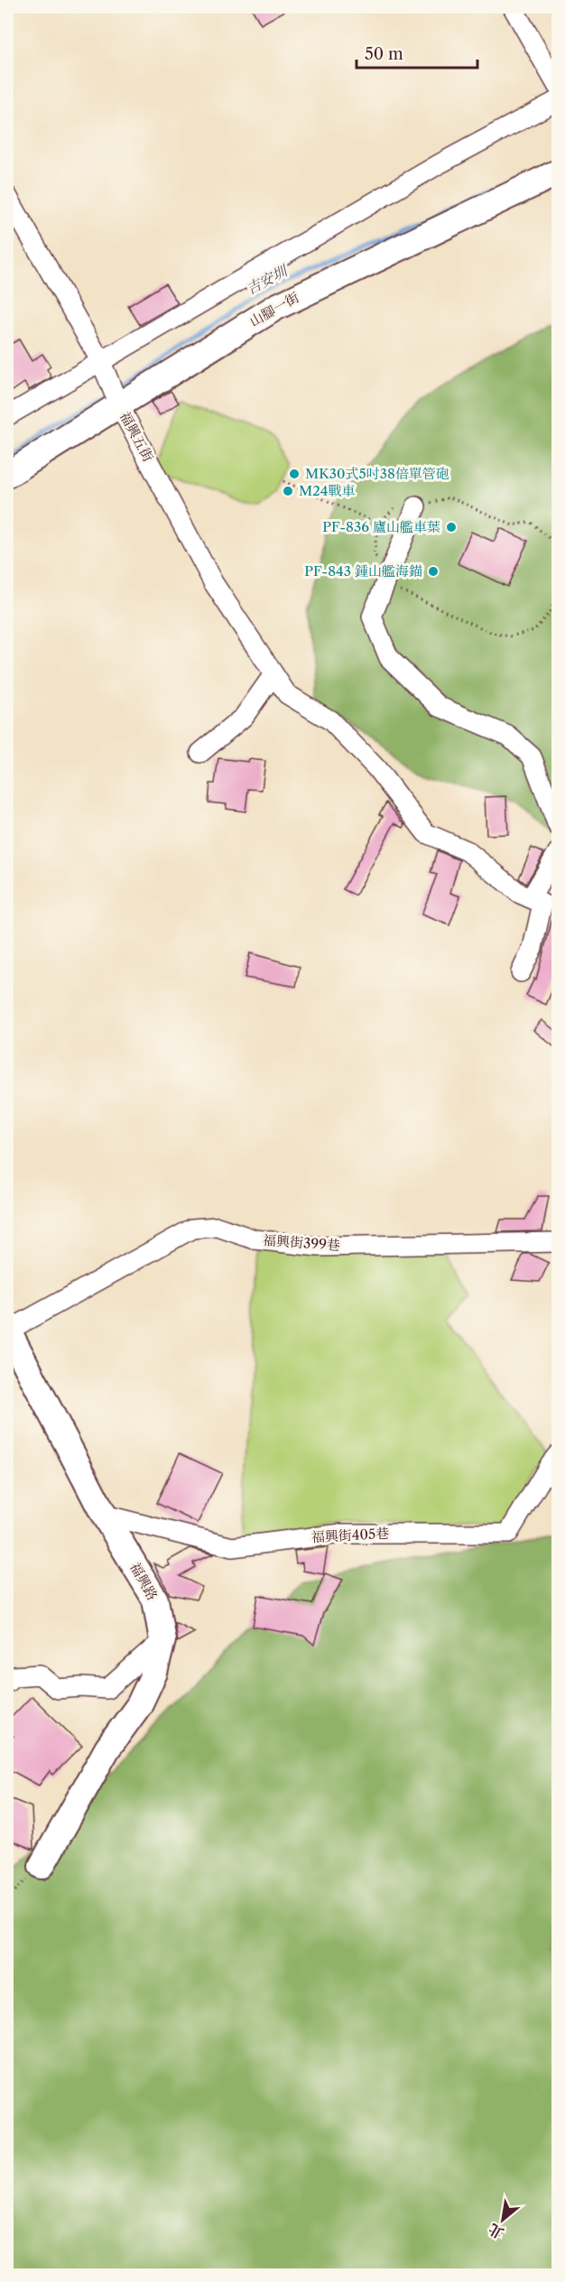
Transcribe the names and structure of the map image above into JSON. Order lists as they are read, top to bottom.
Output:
{
  "streets": {
    "street": [
      "山腳一街",
      "福興五街",
      "福興街399巷",
      "福興街405巷",
      "福興路"
    ]
  },
  "crossings": [
    ["山腳一街", "福興五街"],
    ["福興街399巷", "福興路"],
    ["福興街405巷", "福興路"]
  ],
  "water": ["吉安圳"],
  "places": [
    "MK30式5吋38倍單管砲",
    "M24戰車",
    "PF-836 廬山艦車葉",
    "PF-843 鍾山艦海錨"
  ],
  "scale_bar": "50 m",
  "north": "bottom left"
}
